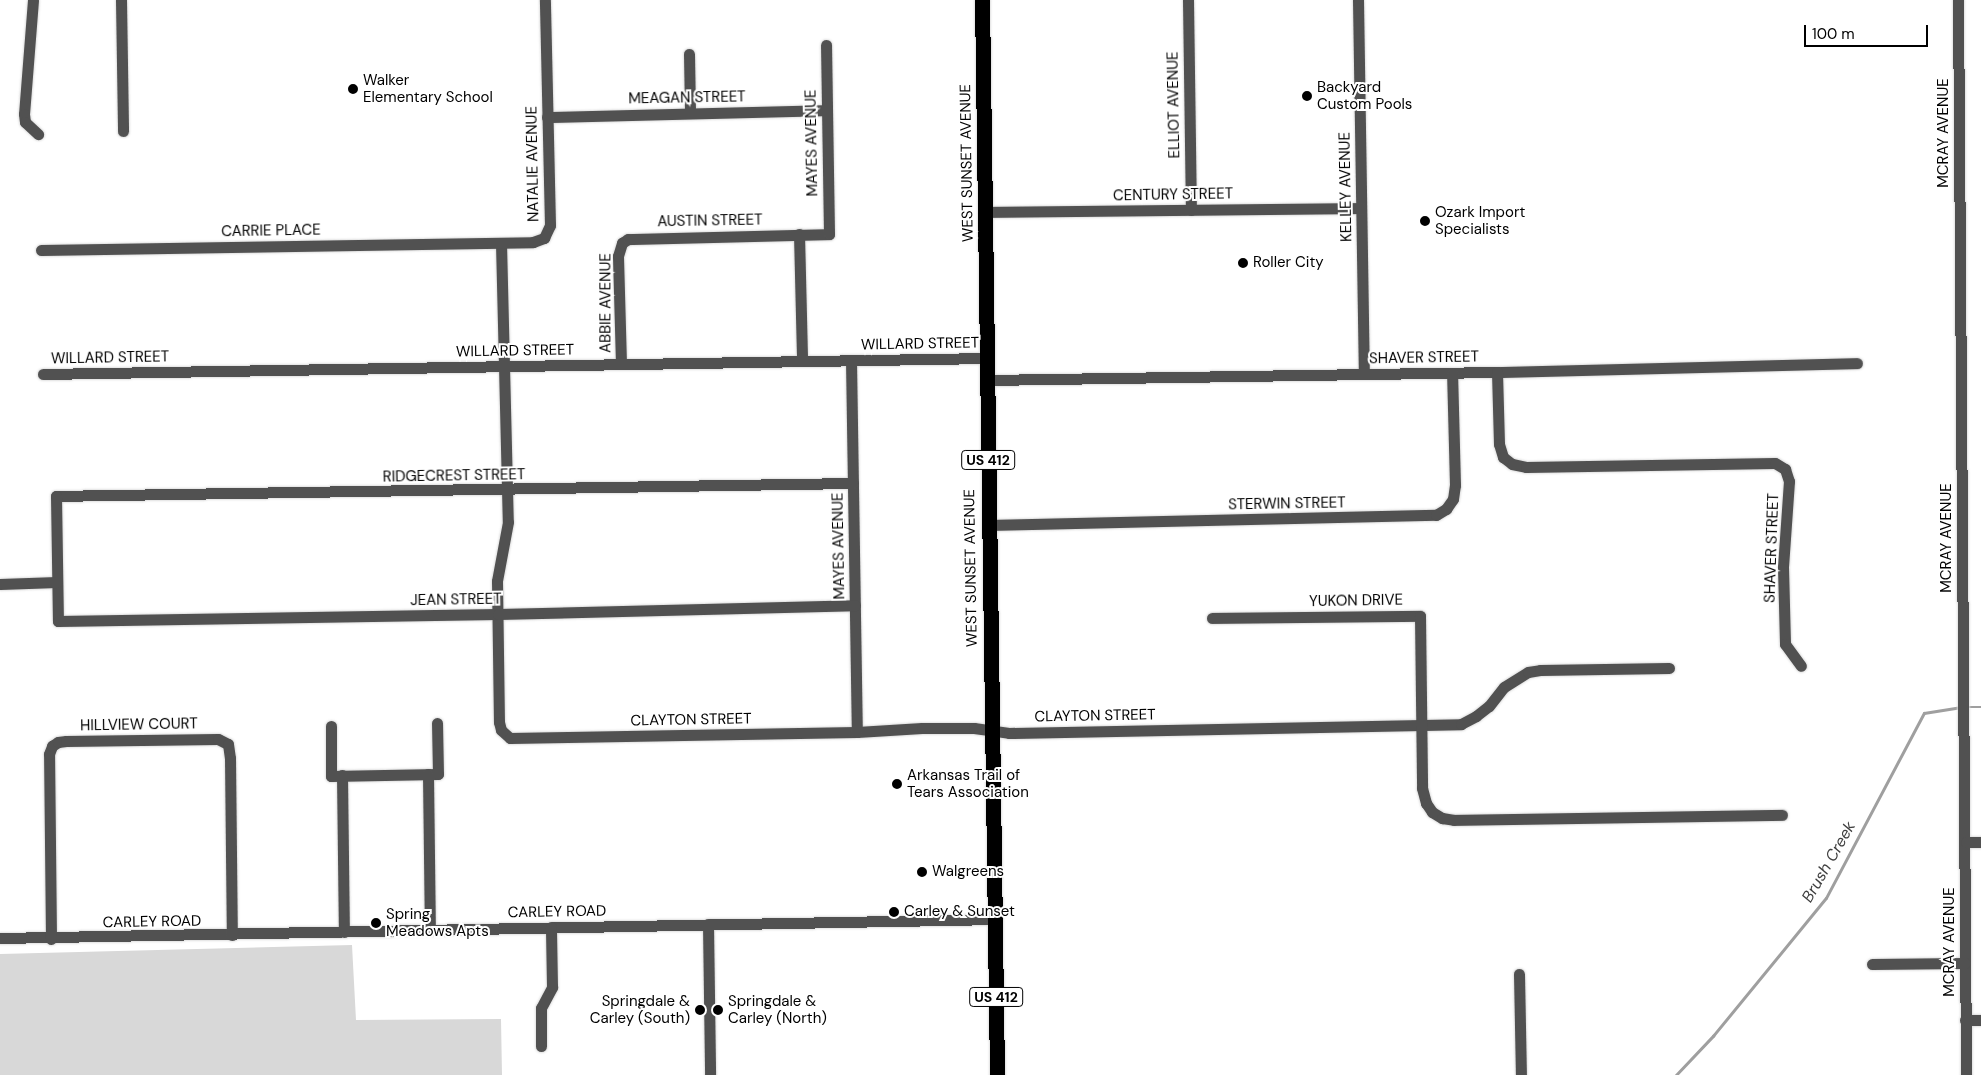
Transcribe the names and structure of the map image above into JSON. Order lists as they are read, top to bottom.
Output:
{
  "streets": {
    "highway": ["WEST SUNSET AVENUE", "US 412"],
    "street": [
      "MEAGAN STREET",
      "ELLIOT AVENUE",
      "MCRAY AVENUE",
      "MAYES AVENUE",
      "NATALIE AVENUE",
      "KELLEY AVENUE",
      "CENTURY STREET",
      "AUSTIN STREET",
      "CARRIE PLACE",
      "ABBIE AVENUE",
      "WILLARD STREET",
      "SHAVER STREET",
      "RIDGECREST STREET",
      "STERWIN STREET",
      "JEAN STREET",
      "YUKON DRIVE",
      "CLAYTON STREET",
      "HILLVIEW COURT",
      "CARLEY ROAD"
    ]
  },
  "crossings": [
    ["MEAGAN STREET", "MAYES AVENUE"],
    ["MEAGAN STREET", "NATALIE AVENUE"],
    ["ELLIOT AVENUE", "CENTURY STREET"],
    ["MAYES AVENUE", "AUSTIN STREET"],
    ["MAYES AVENUE", "WILLARD STREET"],
    ["MAYES AVENUE", "RIDGECREST STREET"],
    ["MAYES AVENUE", "JEAN STREET"],
    ["MAYES AVENUE", "CLAYTON STREET"],
    ["WEST SUNSET AVENUE", "CENTURY STREET"],
    ["WEST SUNSET AVENUE", "WILLARD STREET"],
    ["WEST SUNSET AVENUE", "SHAVER STREET"],
    ["WEST SUNSET AVENUE", "STERWIN STREET"],
    ["WEST SUNSET AVENUE", "CLAYTON STREET"],
    ["WEST SUNSET AVENUE", "CARLEY ROAD"],
    ["NATALIE AVENUE", "CARRIE PLACE"],
    ["KELLEY AVENUE", "CENTURY STREET"],
    ["KELLEY AVENUE", "SHAVER STREET"],
    ["AUSTIN STREET", "ABBIE AVENUE"],
    ["ABBIE AVENUE", "WILLARD STREET"],
    ["SHAVER STREET", "STERWIN STREET"],
    ["RIDGECREST STREET", "JEAN STREET"],
    ["JEAN STREET", "CLAYTON STREET"],
    ["YUKON DRIVE", "CLAYTON STREET"],
    ["HILLVIEW COURT", "CARLEY ROAD"]
  ],
  "water": ["Brush Creek"],
  "places": [
    "Walker Elementary School",
    "Backyard Custom Pools",
    "Ozark Import Specialists",
    "Roller City",
    "Arkansas Trail of Tears Association",
    "Walgreens",
    "Carley & Sunset",
    "Spring Meadows Apts",
    "Springdale & Carley (South)",
    "Springdale & Carley (North)"
  ],
  "scale_bar": "100 m"
}
